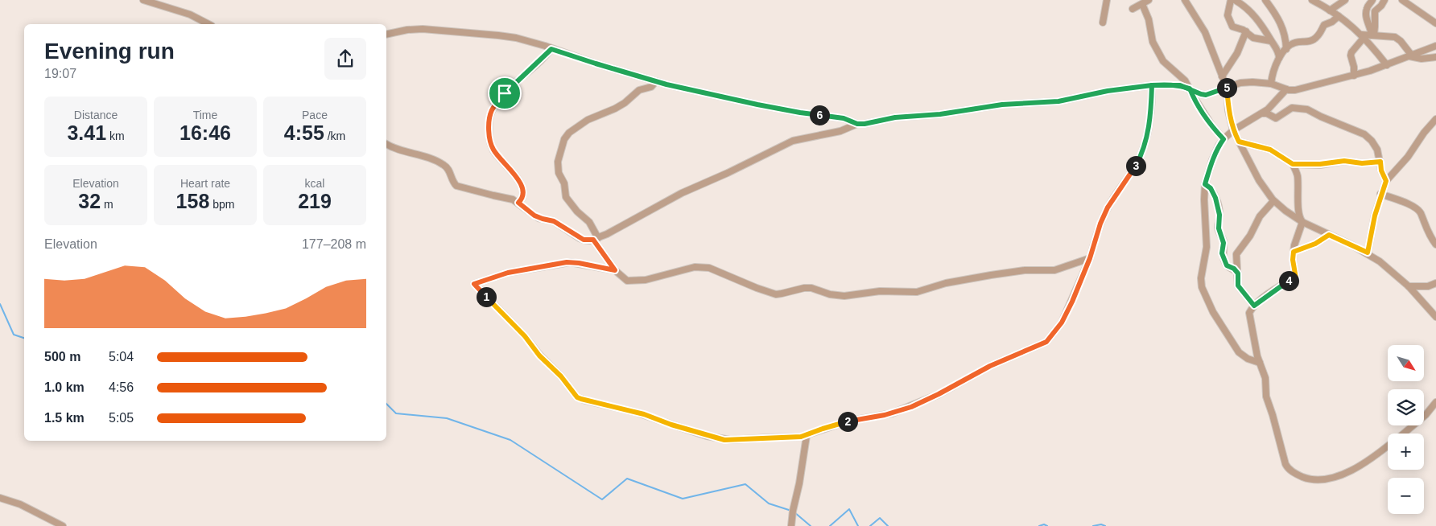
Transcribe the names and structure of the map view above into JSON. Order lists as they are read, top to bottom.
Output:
{
  "north": "bottom right",
  "page": {
    "heading": ["Evening run", "19:07"],
    "pins": [
      "5",
      "6",
      "3",
      "4",
      "1",
      "2"
    ],
    "stats": [
      ["Distance", "3.41 km"],
      ["Time", "16:46"],
      ["Pace", "4:55 /km"],
      ["Elevation", "32 m"],
      ["Heart rate", "158 bpm"],
      ["kcal", "219"]
    ],
    "chart": ["Elevation", "177–208 m"],
    "list": [
      {
        "name": "500 m",
        "note": "5:04"
      },
      {
        "name": "1.0 km",
        "note": "4:56"
      },
      {
        "name": "1.5 km",
        "note": "5:05"
      }
    ],
    "map_buttons": ["+", "−"]
  }
}
